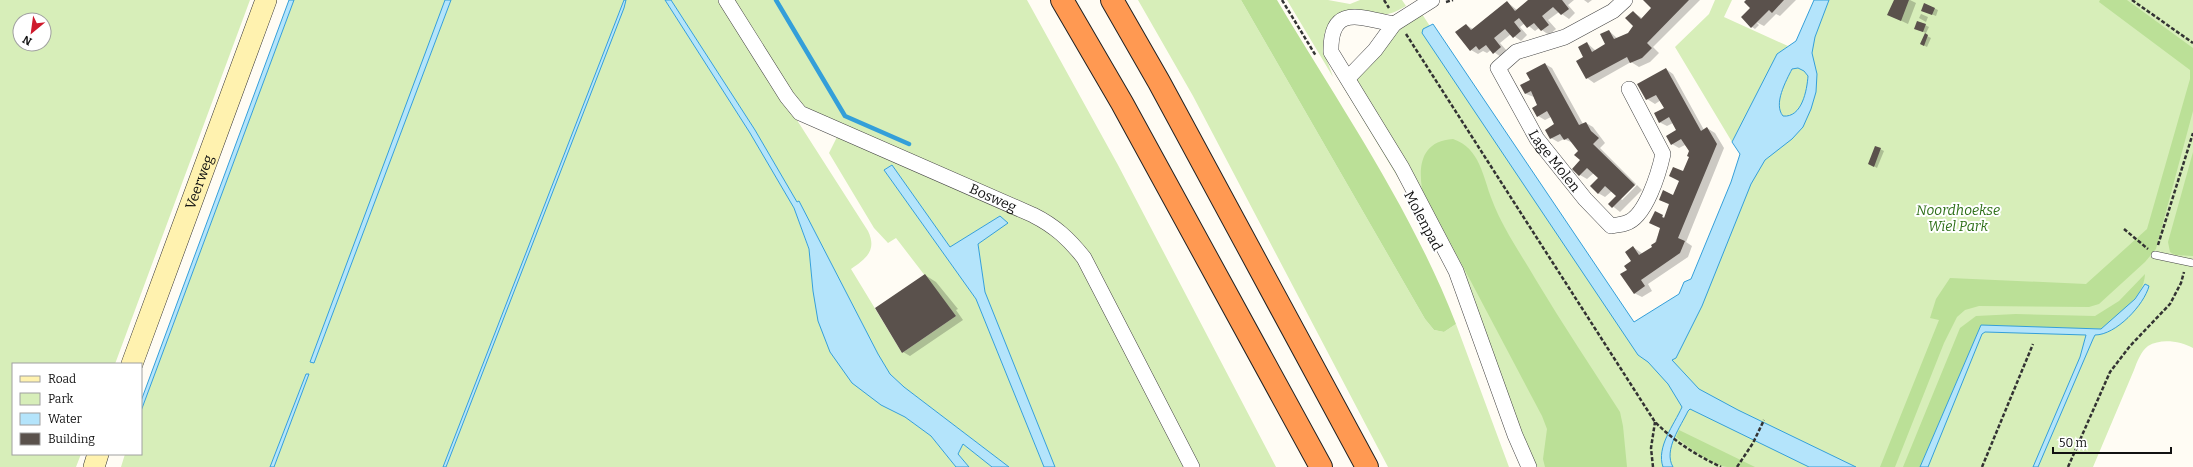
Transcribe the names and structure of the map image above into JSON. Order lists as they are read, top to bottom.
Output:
{
  "streets": {
    "street": ["Lage Molen", "Veerweg", "Bosweg"]
  },
  "parks": ["Noordhoekse Wiel Park"],
  "legend": [
    "Road",
    "Park",
    "Water",
    "Building"
  ],
  "scale_bar": "50 m",
  "north": "bottom left"
}
